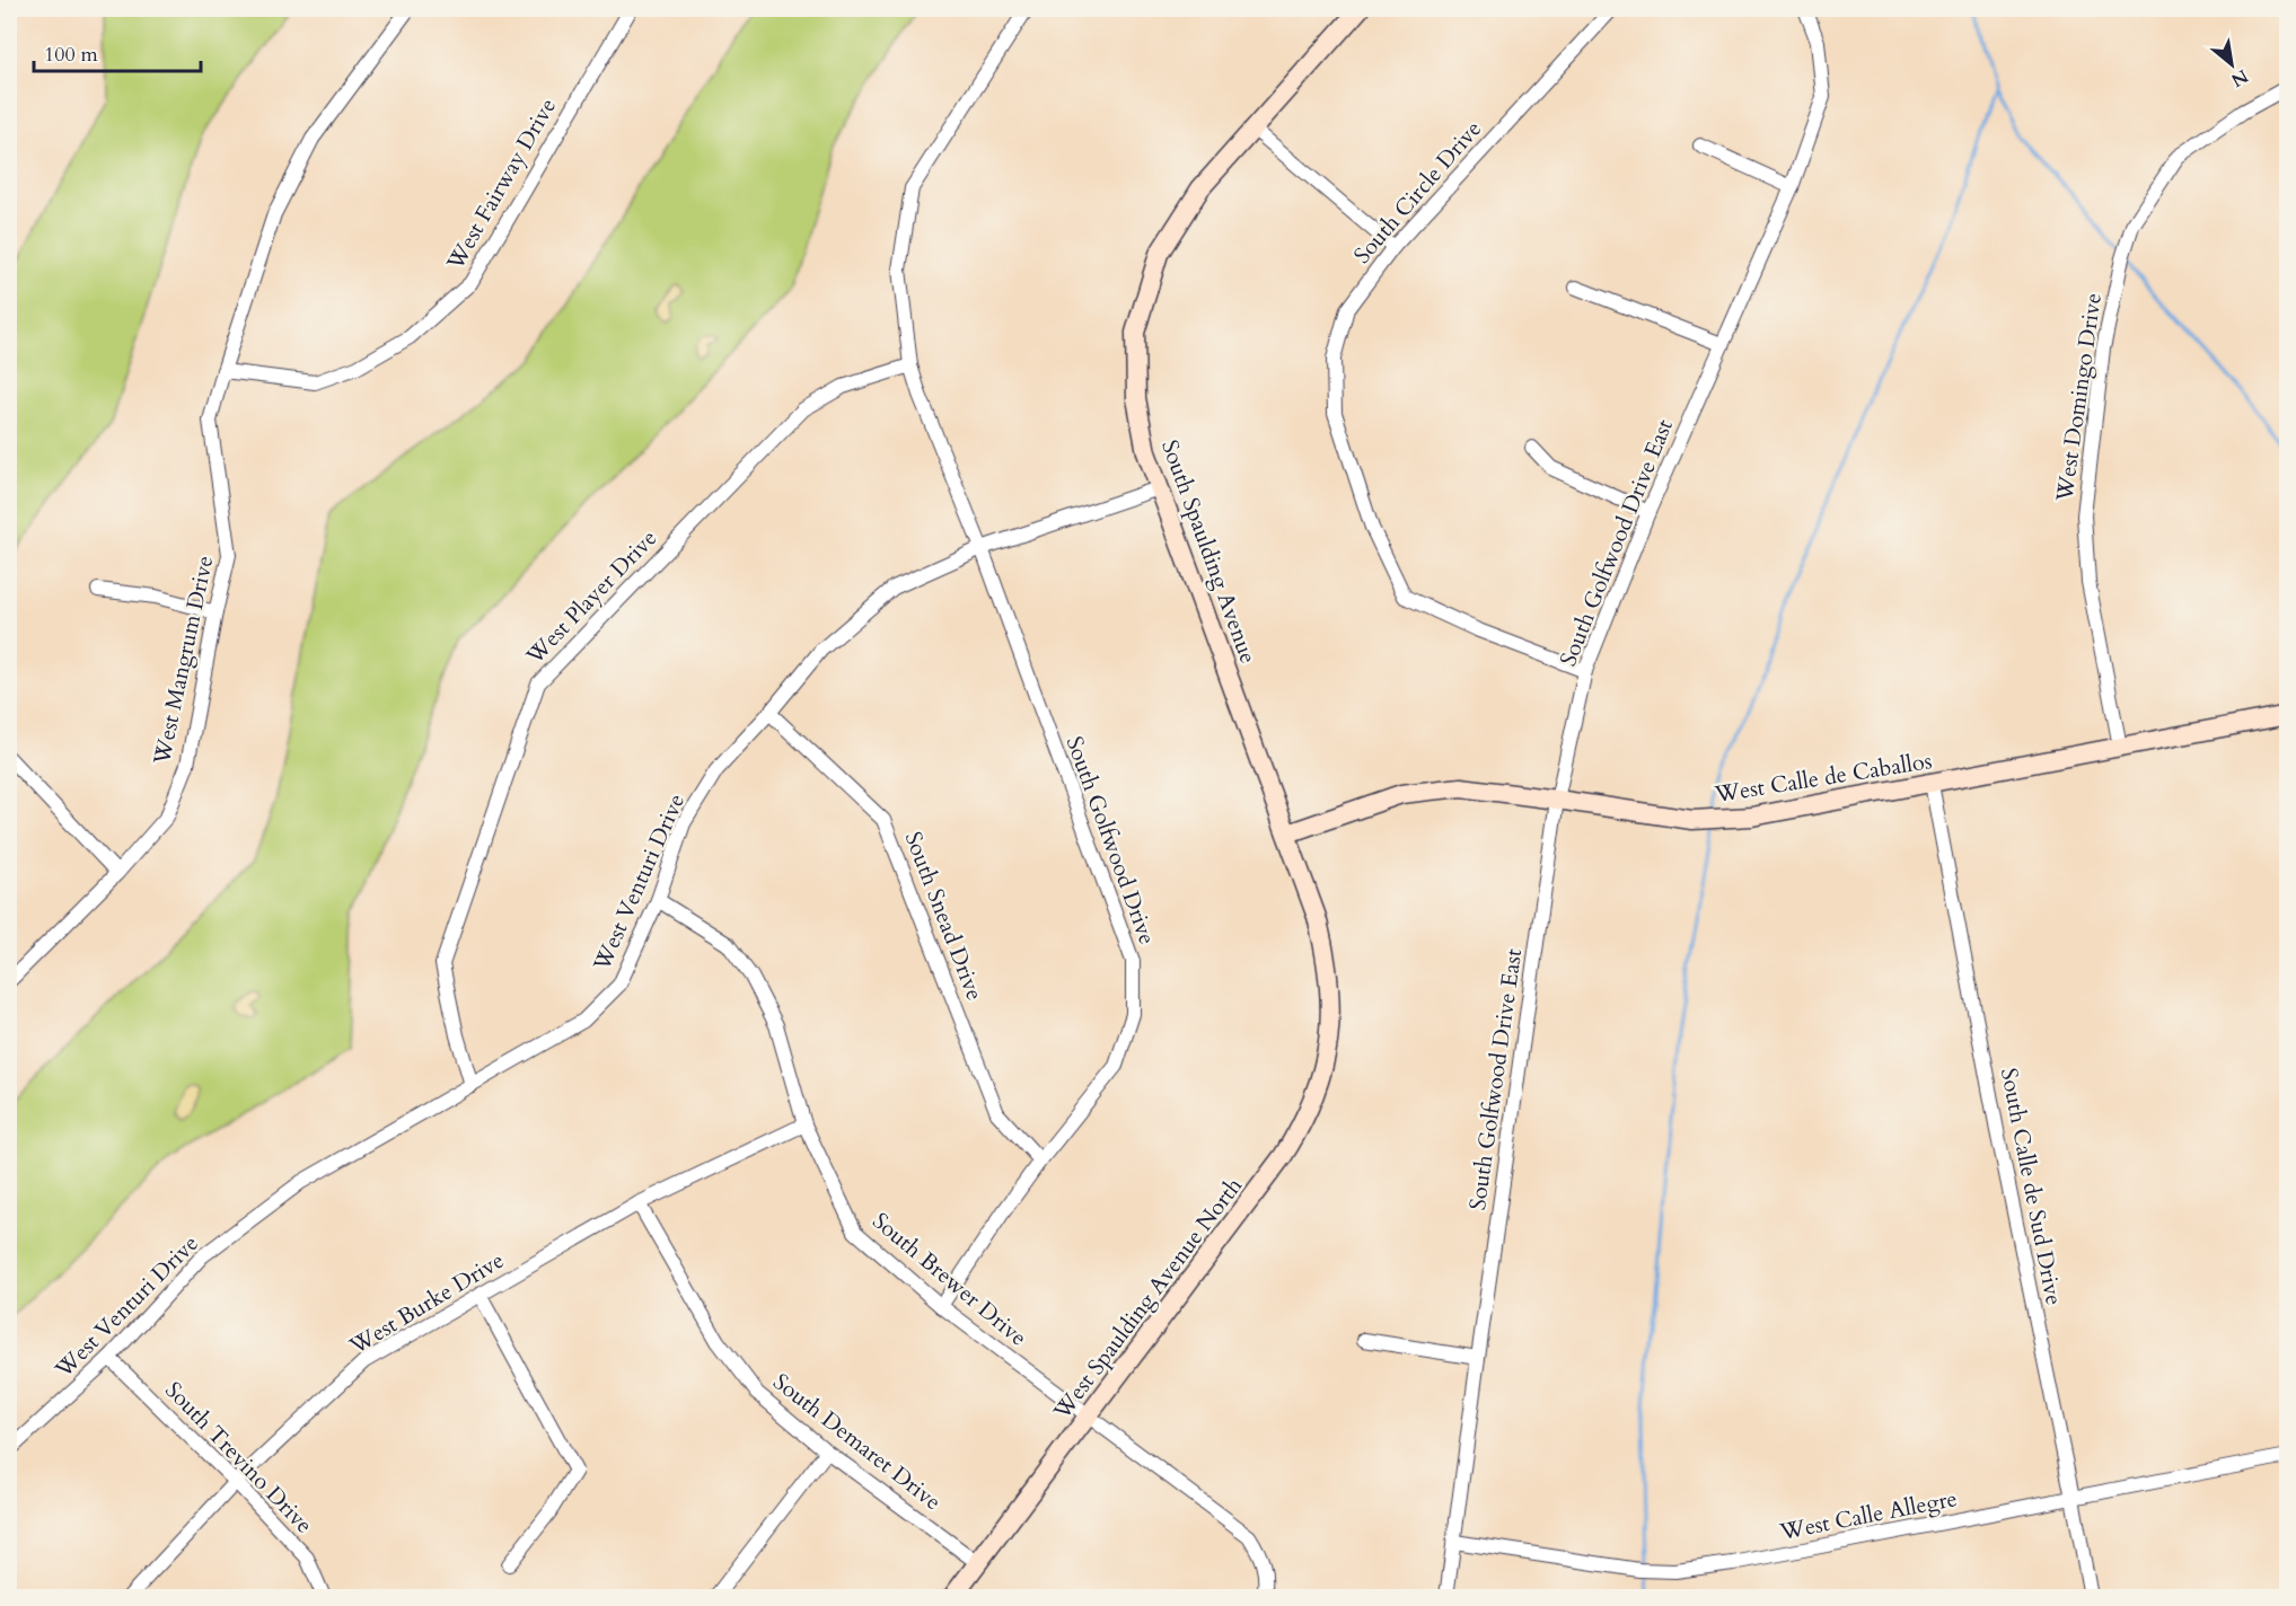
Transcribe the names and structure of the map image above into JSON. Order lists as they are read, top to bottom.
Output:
{
  "streets": {
    "street": [
      "West Fairway Drive",
      "South Circle Drive",
      "West Domingo Drive",
      "South Golfwood Drive East",
      "South Spaulding Avenue",
      "West Player Drive",
      "West Mangrum Drive",
      "West Calle de Caballos",
      "South Golfwood Drive",
      "West Venturi Drive",
      "South Snead Drive",
      "South Calle de Sud Drive",
      "South Brewer Drive",
      "West Spaulding Avenue North",
      "West Burke Drive",
      "South Demaret Drive",
      "South Trevino Drive",
      "West Calle Allegre"
    ]
  },
  "crossings": [
    ["West Fairway Drive", "West Mangrum Drive"],
    ["South Circle Drive", "South Golfwood Drive East"],
    ["West Domingo Drive", "West Calle de Caballos"],
    ["South Golfwood Drive East", "West Calle de Caballos"],
    ["South Golfwood Drive East", "West Calle Allegre"],
    ["South Spaulding Avenue", "West Calle de Caballos"],
    ["South Spaulding Avenue", "West Venturi Drive"],
    ["South Spaulding Avenue", "West Spaulding Avenue North"],
    ["West Player Drive", "South Golfwood Drive"],
    ["West Player Drive", "West Venturi Drive"],
    ["West Calle de Caballos", "South Calle de Sud Drive"],
    ["South Golfwood Drive", "West Venturi Drive"],
    ["South Golfwood Drive", "South Snead Drive"],
    ["South Golfwood Drive", "South Brewer Drive"],
    ["West Venturi Drive", "South Snead Drive"],
    ["West Venturi Drive", "South Brewer Drive"],
    ["West Venturi Drive", "South Trevino Drive"],
    ["South Calle de Sud Drive", "West Calle Allegre"],
    ["South Brewer Drive", "West Spaulding Avenue North"],
    ["South Brewer Drive", "West Burke Drive"],
    ["West Spaulding Avenue North", "South Demaret Drive"],
    ["West Burke Drive", "South Demaret Drive"],
    ["West Burke Drive", "South Trevino Drive"]
  ],
  "scale_bar": "100 m",
  "north": "bottom right"
}
